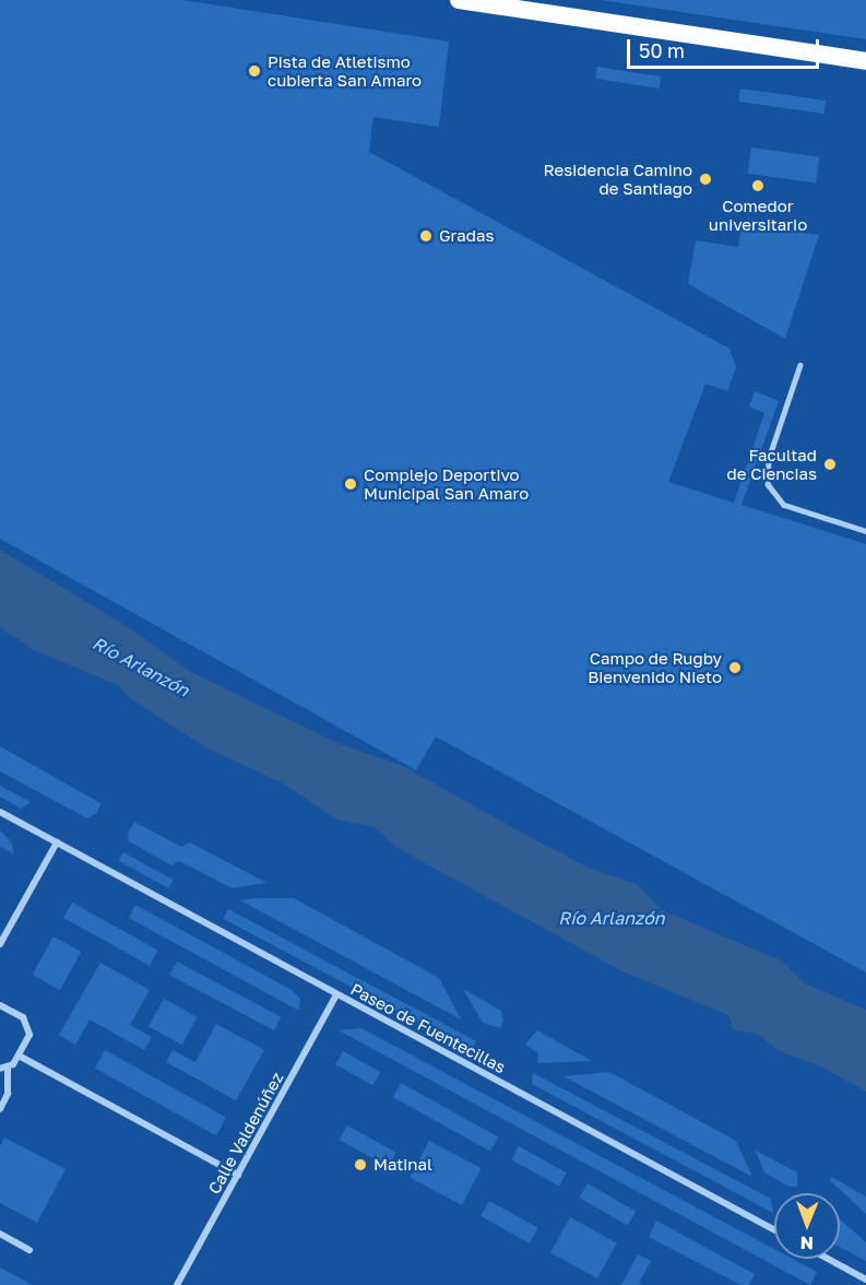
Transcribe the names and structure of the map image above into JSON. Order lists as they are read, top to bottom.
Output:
{
  "streets": {
    "street": ["Paseo de Fuentecillas", "Calle Valdenúñez"]
  },
  "crossings": [
    ["Paseo de Fuentecillas", "Calle Valdenúñez"]
  ],
  "water": ["Río Arlanzón"],
  "places": [
    "Pista de Atletismo cubierta San Amaro",
    "Residencia Camino de Santiago",
    "Comedor universitario",
    "Gradas",
    "Facultad de Ciencias",
    "Complejo Deportivo Municipal San Amaro",
    "Campo de Rugby Bienvenido Nieto",
    "Matinal"
  ],
  "scale_bar": "50 m",
  "north": "bottom"
}
